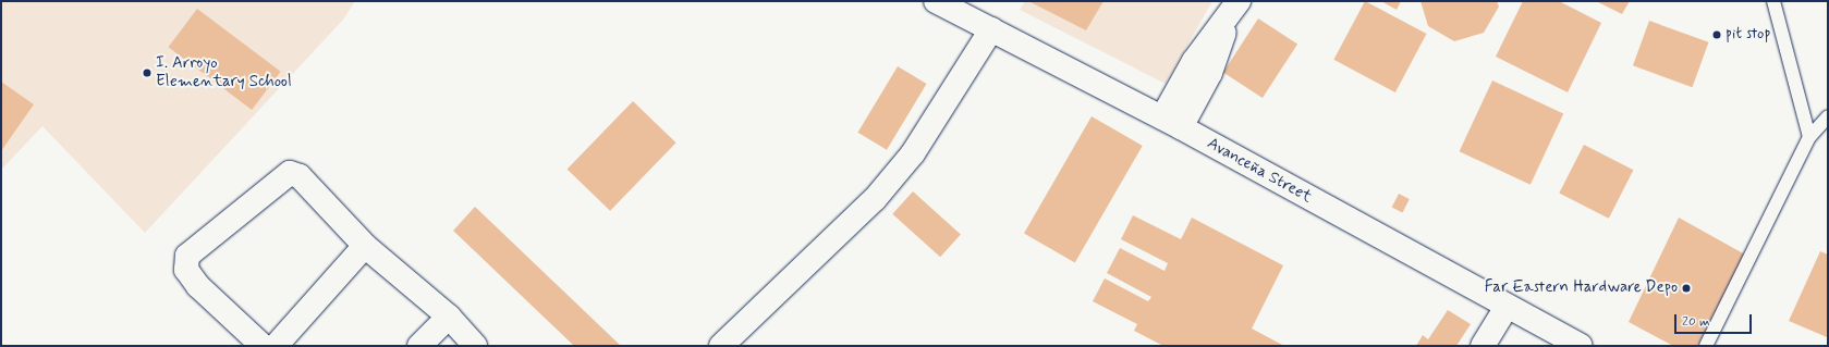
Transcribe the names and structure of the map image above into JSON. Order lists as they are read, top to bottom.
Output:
{
  "streets": {
    "street": ["Avanceña Street"]
  },
  "places": ["pit stop", "I. Arroyo Elementary School", "Far Eastern Hardware Depo"],
  "scale_bar": "20 m"
}
